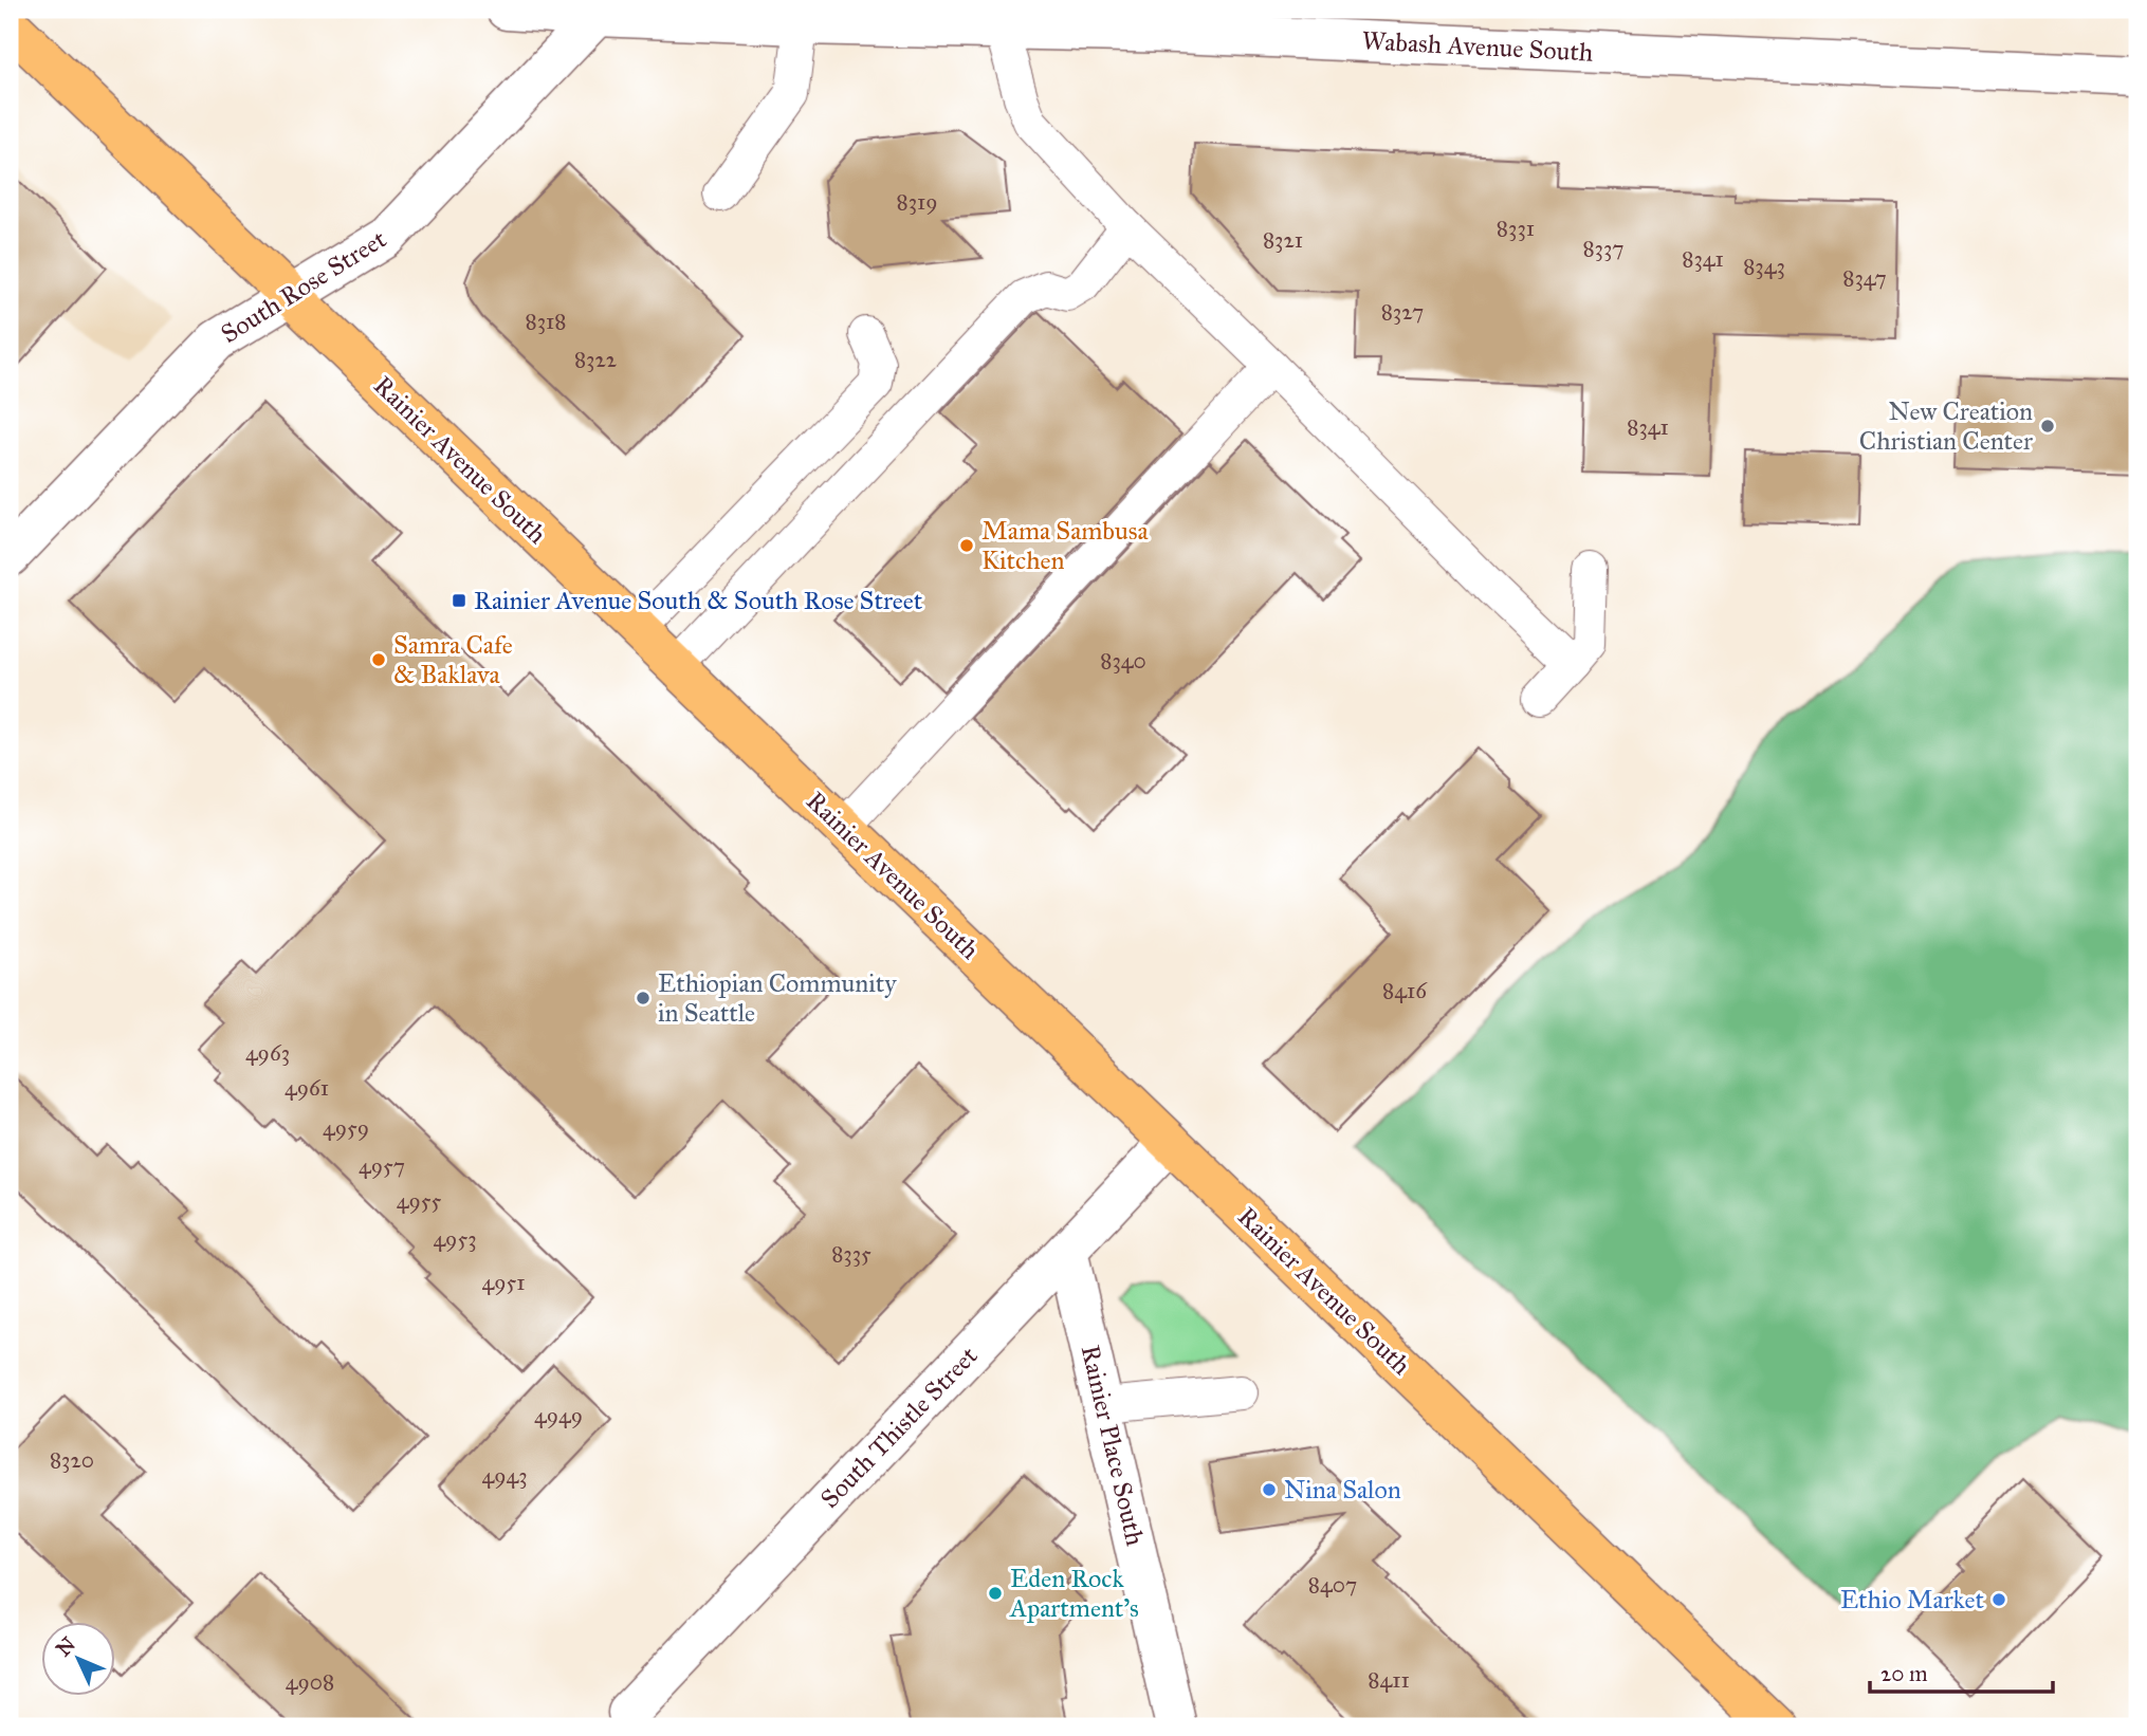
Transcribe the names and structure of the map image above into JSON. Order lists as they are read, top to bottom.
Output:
{
  "streets": {
    "main road": ["Rainier Avenue South"],
    "street": [
      "Wabash Avenue South",
      "South Rose Street",
      "South Thistle Street",
      "Rainier Place South"
    ]
  },
  "crossings": [
    ["Wabash Avenue South", "South Rose Street"],
    ["South Rose Street", "Rainier Avenue South"],
    ["Rainier Avenue South", "South Thistle Street"],
    ["South Thistle Street", "Rainier Place South"]
  ],
  "places": {
    "other": [
      "New Creation Christian Center",
      "Mama Sambusa Kitchen",
      "Samra Cafe & Baklava",
      "Ethiopian Community in Seattle",
      "Nina Salon",
      "Eden Rock Apartment's",
      "Ethio Market"
    ],
    "transit": ["Rainier Avenue South & South Rose Street"]
  },
  "house_numbers": [
    "8319",
    "8331",
    "8321",
    "8337",
    "8341",
    "8343",
    "8347",
    "8327",
    "8318",
    "8322",
    "8341",
    "8340",
    "8416",
    "4963",
    "4961",
    "4959",
    "4957",
    "4955",
    "4953",
    "8335",
    "4951",
    "4949",
    "8320",
    "4943",
    "8407",
    "8411",
    "4908"
  ],
  "scale_bar": "20 m",
  "north": "top left"
}
